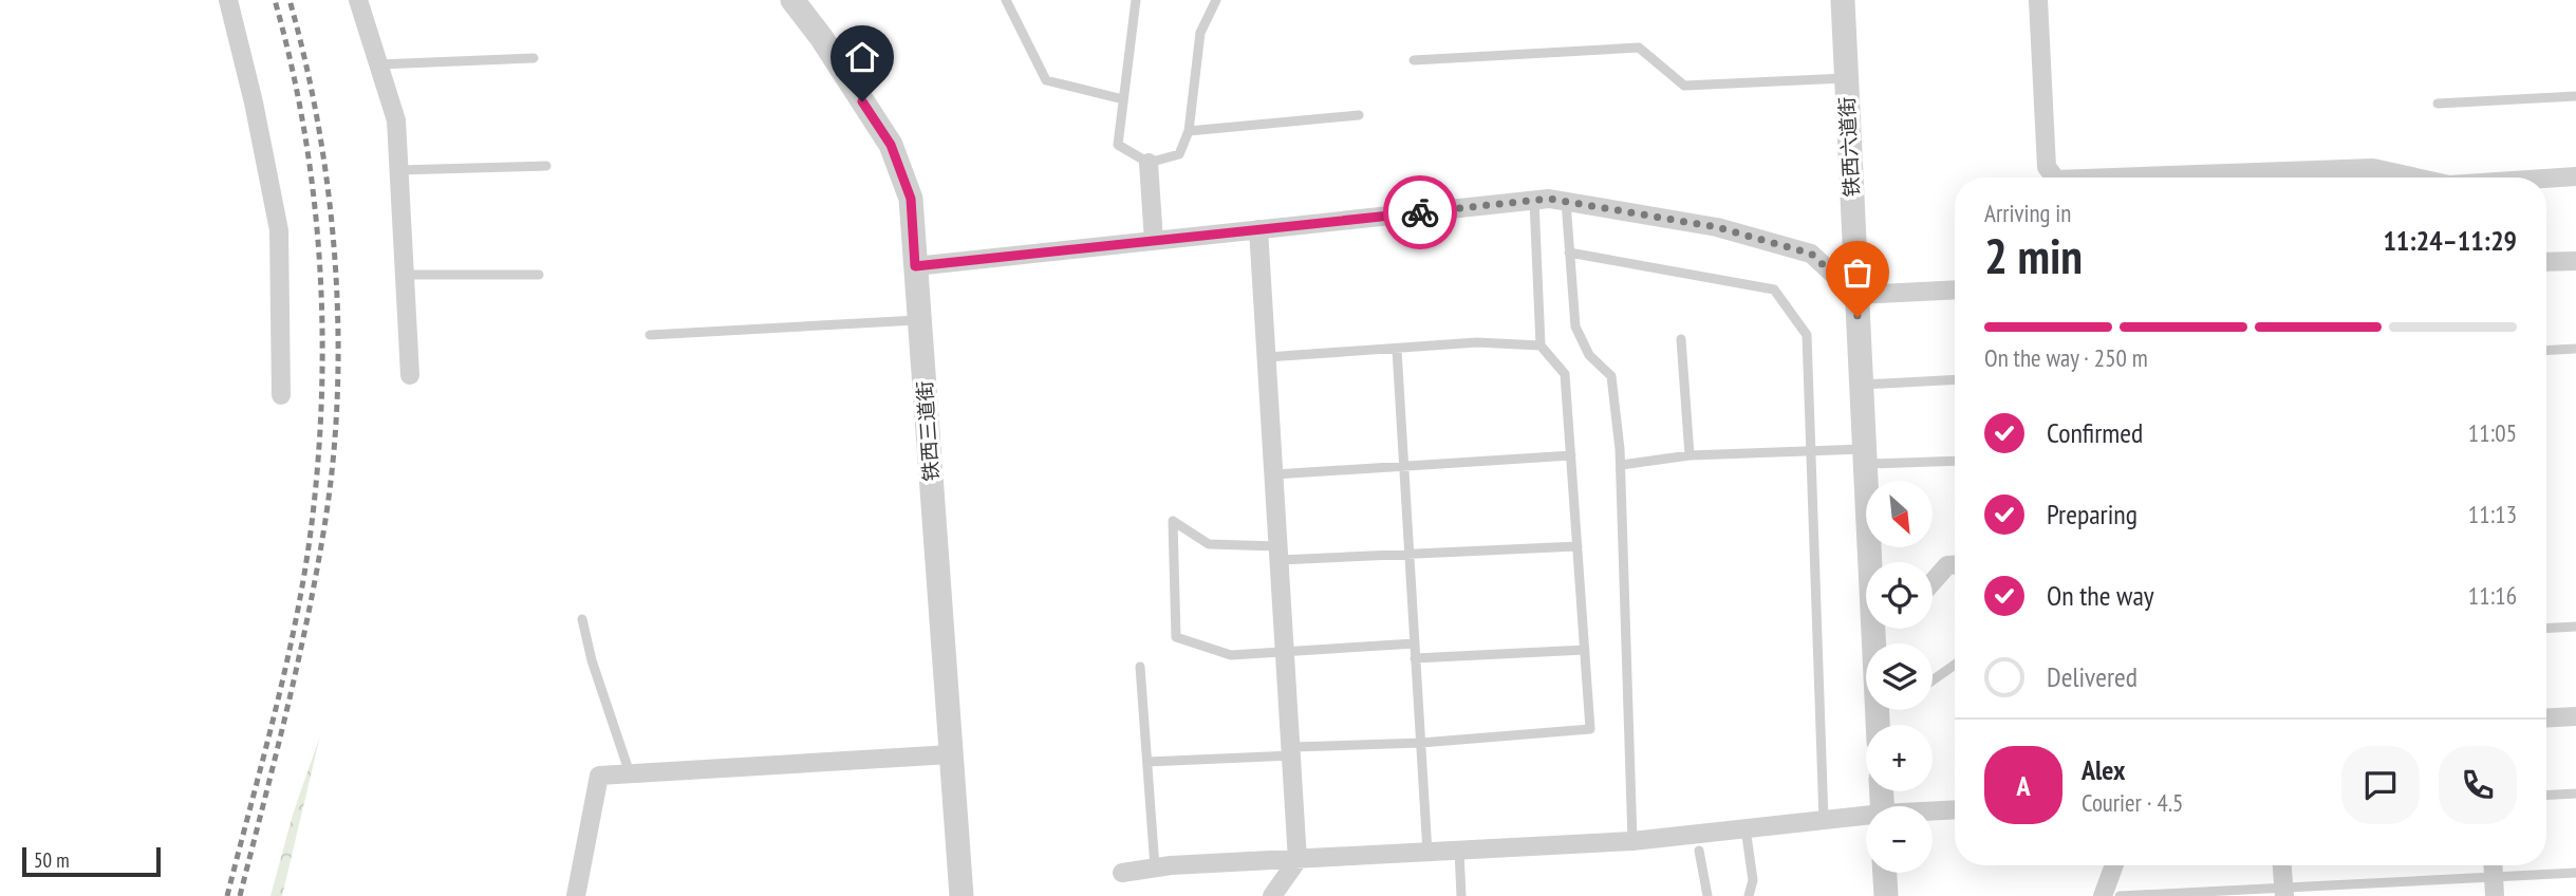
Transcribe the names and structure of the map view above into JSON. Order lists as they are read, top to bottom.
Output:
{
  "streets": {
    "street": ["铁西六道街", "铁西三道街"]
  },
  "scale_bar": "50 m",
  "north": "bottom right",
  "page": {
    "heading": ["2 min", "Arriving in", "11:24–11:29"],
    "panel": ["Alex", "Courier · 4.5"],
    "bar": "On the way · 250 m",
    "list": [
      ["Confirmed", "11:05"],
      ["Preparing", "11:13"],
      ["On the way", "11:16"],
      "Delivered"
    ],
    "map_buttons": ["+", "−"],
    "round": "A",
    "scale": "50 m"
  }
}
